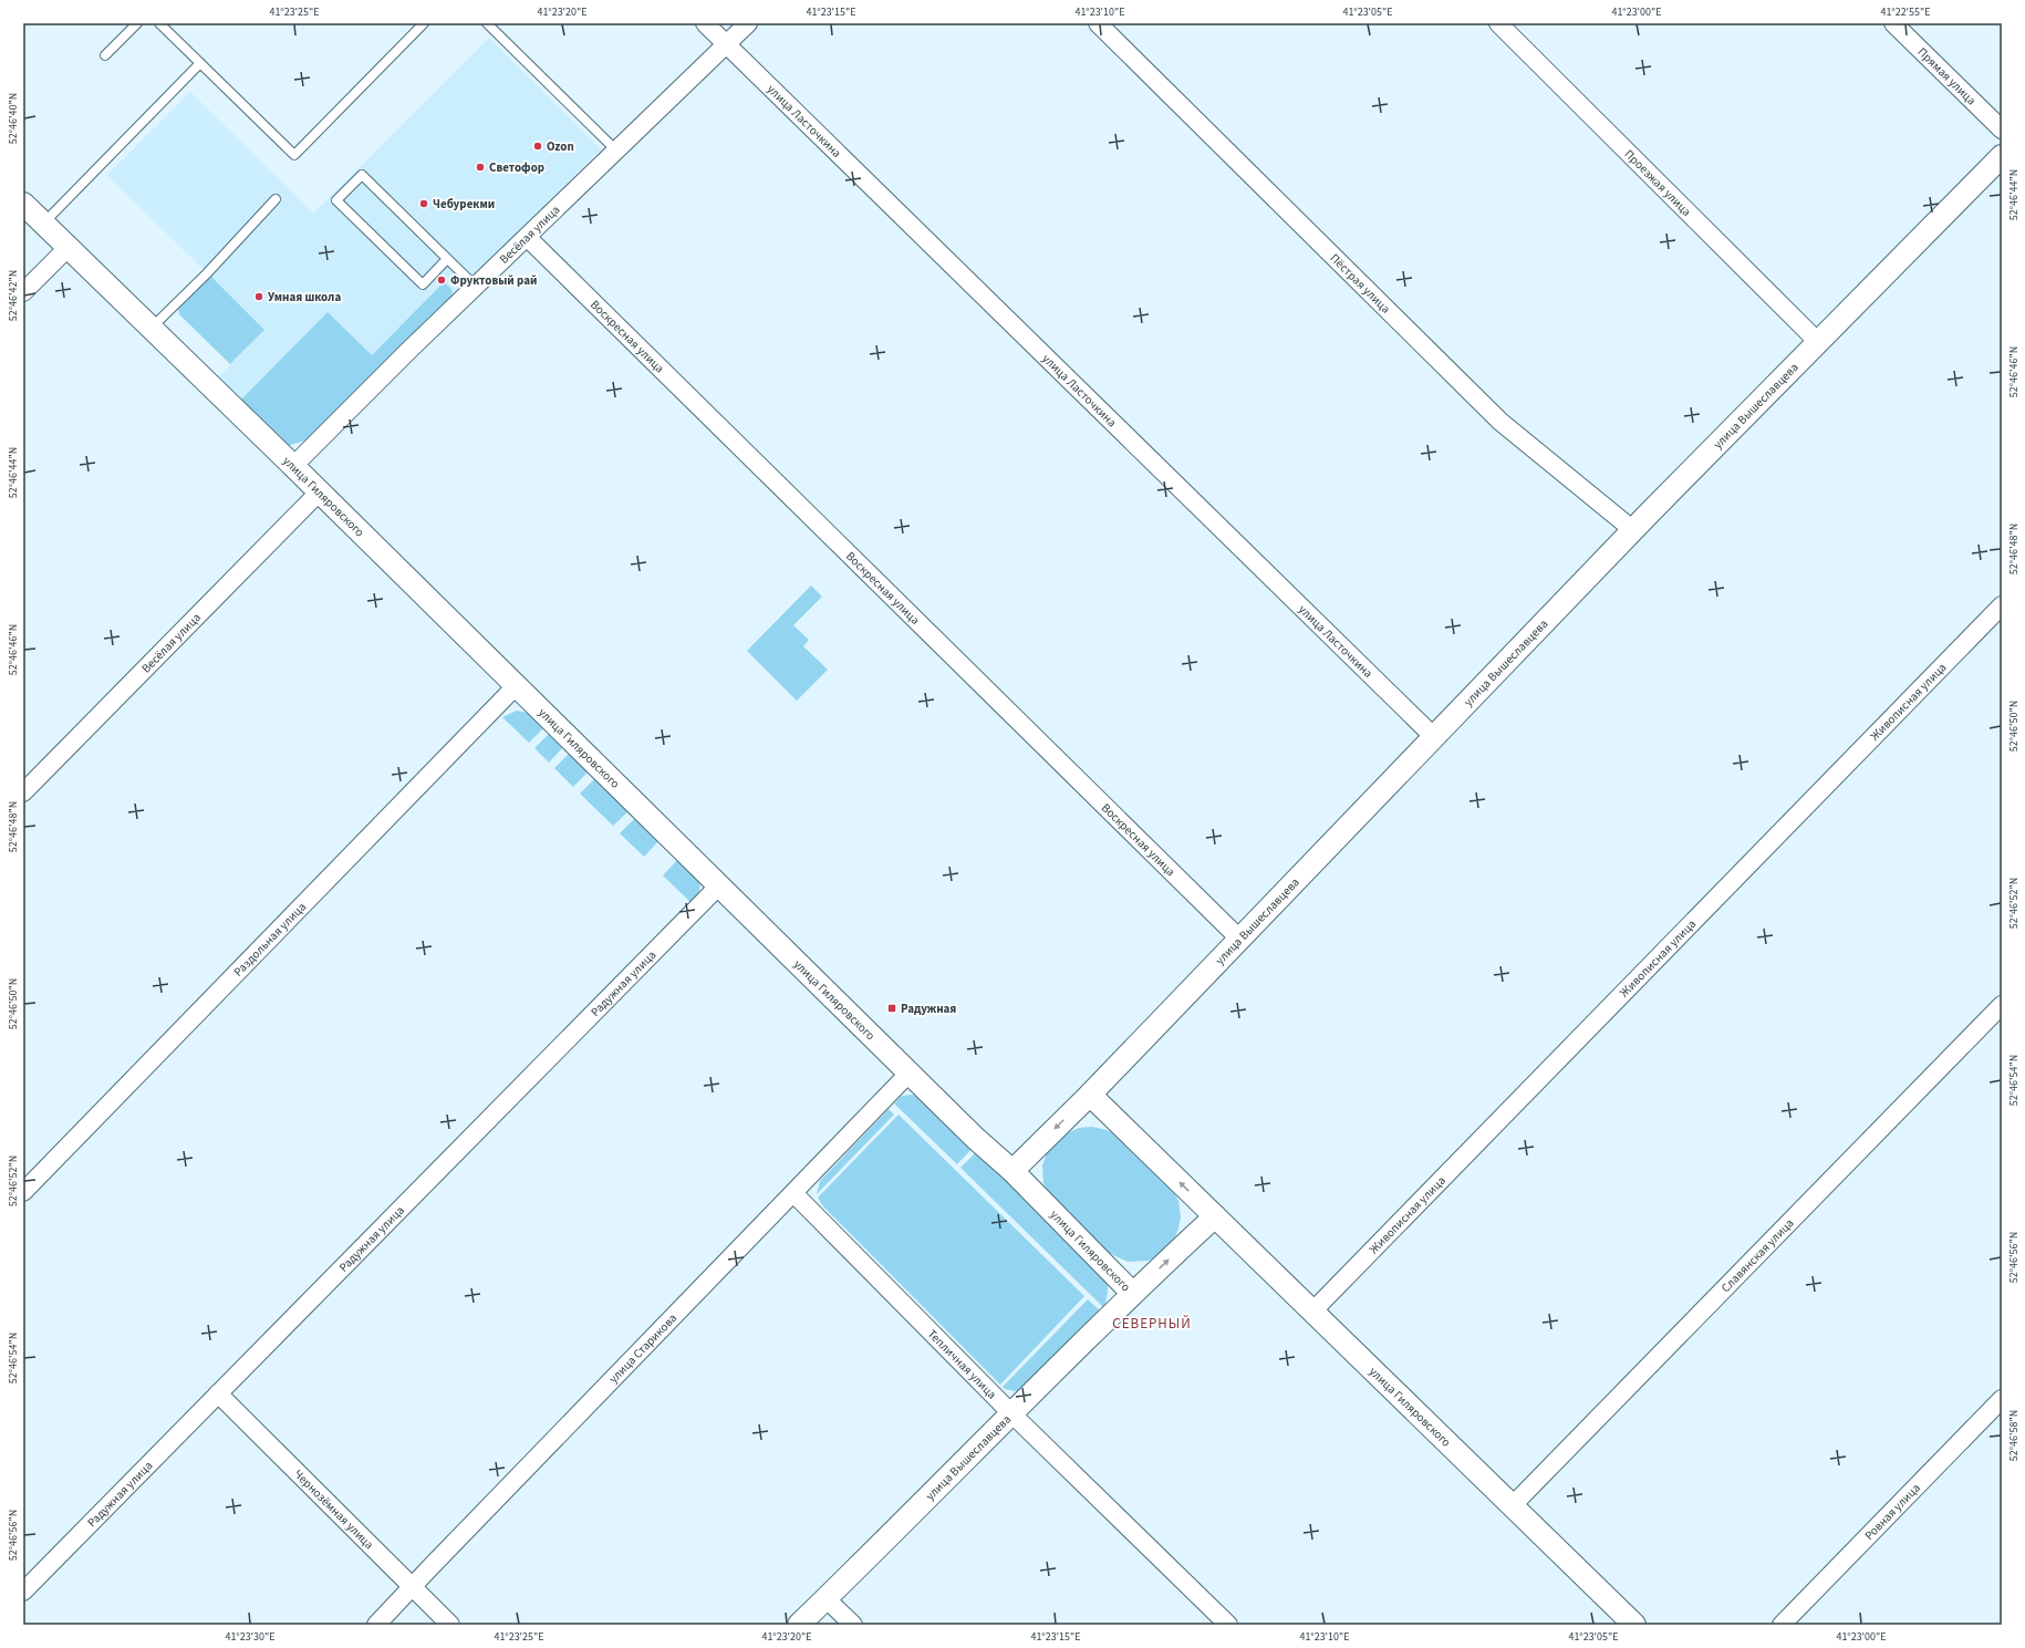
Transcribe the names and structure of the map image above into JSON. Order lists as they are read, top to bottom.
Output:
{
  "streets": {
    "street": [
      "Прямая улица",
      "улица Ласточкина",
      "Проезжая улица",
      "Весёлая улица",
      "Пёстрая улица",
      "Воскресная улица",
      "улица Вышеславцева",
      "улица Гиляровского",
      "Живописная улица",
      "Раздольная улица",
      "Радужная улица",
      "Славянская улица",
      "улица Старикова",
      "Тепличная улица",
      "Чернозёмная улица",
      "Ровная улица"
    ]
  },
  "crossings": [
    ["улица Ласточкина", "Весёлая улица"],
    ["улица Ласточкина", "улица Вышеславцева"],
    ["Проезжая улица", "улица Вышеславцева"],
    ["Весёлая улица", "Воскресная улица"],
    ["Весёлая улица", "улица Гиляровского"],
    ["Пёстрая улица", "улица Вышеславцева"],
    ["Воскресная улица", "улица Вышеславцева"],
    ["улица Вышеславцева", "улица Гиляровского"],
    ["улица Вышеславцева", "Тепличная улица"],
    ["улица Гиляровского", "Живописная улица"],
    ["улица Гиляровского", "Раздольная улица"],
    ["улица Гиляровского", "Радужная улица"],
    ["улица Гиляровского", "Славянская улица"],
    ["улица Гиляровского", "улица Старикова"],
    ["Радужная улица", "Чернозёмная улица"],
    ["улица Старикова", "Тепличная улица"],
    ["улица Старикова", "Чернозёмная улица"]
  ],
  "districts": ["СЕВЕРНЫЙ"],
  "places": {
    "other": [
      "Ozon",
      "Светофор",
      "Чебурекми",
      "Фруктовый рай",
      "Умная школа"
    ],
    "transit": ["Радужная"]
  },
  "coordinates": [
    "41°23'25\"E",
    "41°23'20\"E",
    "41°23'15\"E",
    "41°23'10\"E",
    "41°23'05\"E",
    "41°23'00\"E",
    "41°22'55\"E",
    "52°46'40\"N",
    "52°46'44\"N",
    "52°46'42\"N",
    "52°46'46\"N",
    "52°46'48\"N",
    "52°46'50\"N",
    "52°46'52\"N",
    "52°46'54\"N",
    "52°46'56\"N",
    "52°46'58\"N",
    "41°23'30\"E"
  ]
}
